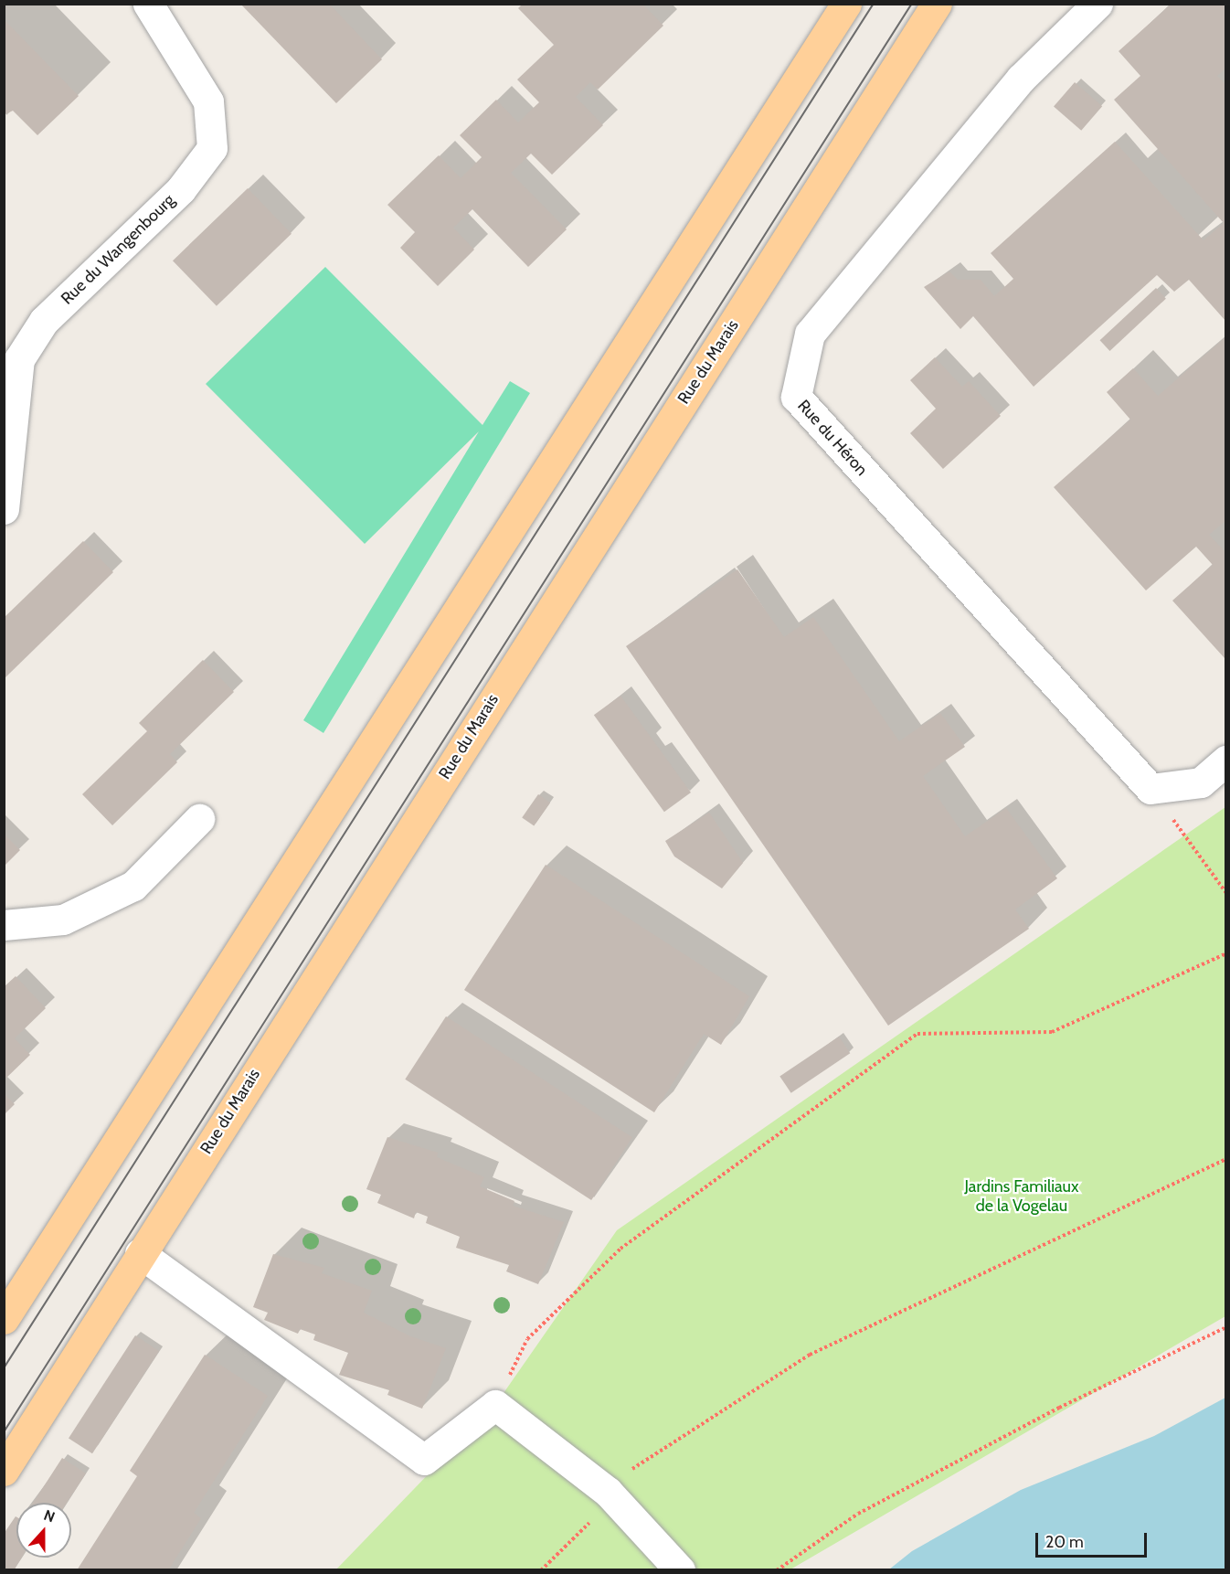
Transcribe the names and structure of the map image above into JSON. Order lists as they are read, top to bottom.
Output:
{
  "streets": {
    "main road": ["Rue du Marais"],
    "street": ["Rue du Wangenbourg", "Rue du Héron"]
  },
  "parks": ["Jardins Familiaux de la Vogelau"],
  "scale_bar": "20 m",
  "north": "top"
}
